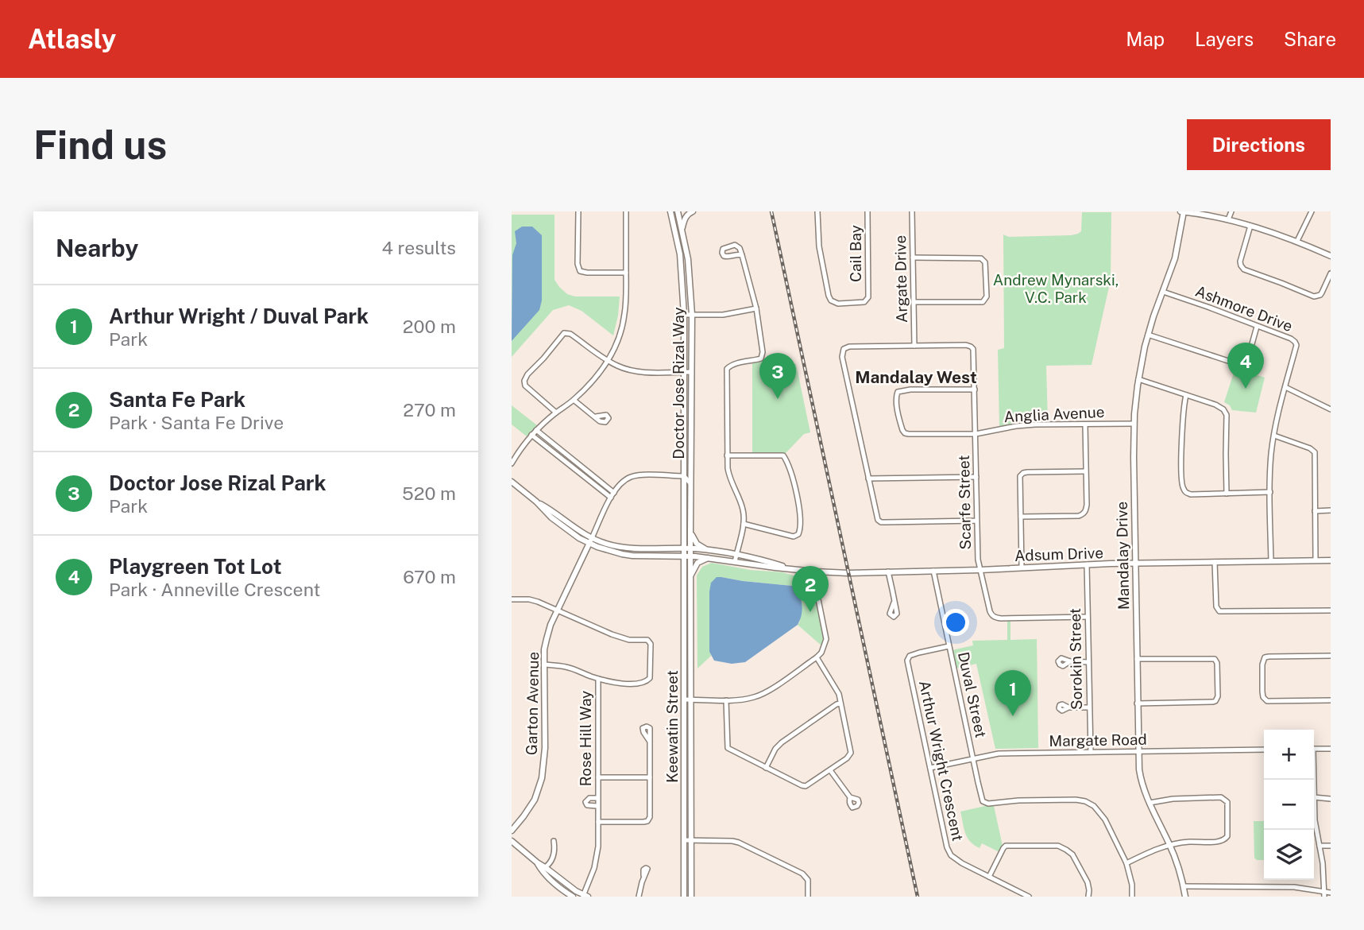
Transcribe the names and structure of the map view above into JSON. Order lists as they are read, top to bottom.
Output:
{
  "streets": {
    "street": [
      "Cail Bay",
      "Argate Drive",
      "Ashmore Drive",
      "Doctor Jose Rizal Way",
      "Anglia Avenue",
      "Scarfe Street",
      "Adsum Drive",
      "Mandalay Drive",
      "Sorokin Street",
      "Duval Street",
      "Garton Avenue",
      "Keewatin Street",
      "Rose Hill Way",
      "Margate Road",
      "Arthur Wright Crescent"
    ]
  },
  "crossings": [
    ["Argate Drive", "Scarfe Street"],
    ["Ashmore Drive", "Adsum Drive"],
    ["Ashmore Drive", "Mandalay Drive"],
    ["Doctor Jose Rizal Way", "Adsum Drive"],
    ["Doctor Jose Rizal Way", "Keewatin Street"],
    ["Anglia Avenue", "Scarfe Street"],
    ["Anglia Avenue", "Mandalay Drive"],
    ["Scarfe Street", "Adsum Drive"],
    ["Scarfe Street", "Sorokin Street"],
    ["Adsum Drive", "Mandalay Drive"],
    ["Adsum Drive", "Sorokin Street"],
    ["Adsum Drive", "Duval Street"],
    ["Adsum Drive", "Garton Avenue"],
    ["Adsum Drive", "Keewatin Street"],
    ["Mandalay Drive", "Margate Road"],
    ["Sorokin Street", "Margate Road"],
    ["Duval Street", "Margate Road"],
    ["Duval Street", "Arthur Wright Crescent"],
    ["Margate Road", "Arthur Wright Crescent"]
  ],
  "districts": ["Mandalay West"],
  "parks": ["Andrew Mynarski, V.C. Park"],
  "page": {
    "header": "Atlasly",
    "nav": ["Map", "Layers", "Share"],
    "buttons": "Directions",
    "title": "Find us",
    "heading": ["Nearby", "4 results"],
    "list": [
      {
        "mark": "1",
        "name": "Arthur Wright / Duval Park",
        "note": "Park",
        "value": "200 m"
      },
      {
        "mark": "2",
        "name": "Santa Fe Park",
        "note": "Park · Santa Fe Drive",
        "value": "270 m"
      },
      {
        "mark": "3",
        "name": "Doctor Jose Rizal Park",
        "note": "Park",
        "value": "520 m"
      },
      {
        "mark": "4",
        "name": "Playgreen Tot Lot",
        "note": "Park · Anneville Crescent",
        "value": "670 m"
      }
    ],
    "pins": [
      "4",
      "3",
      "2",
      "1"
    ],
    "map_buttons": ["+", "−"]
  }
}
